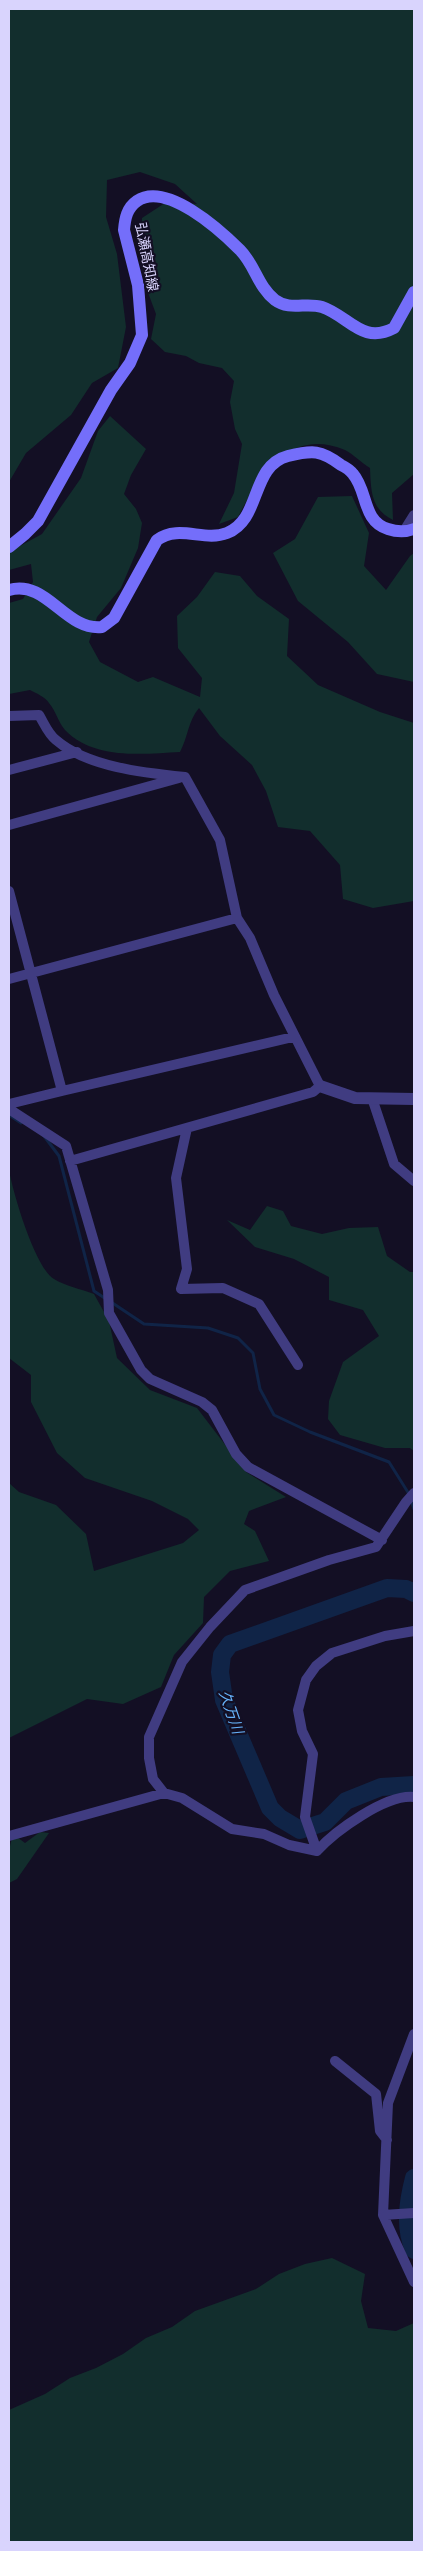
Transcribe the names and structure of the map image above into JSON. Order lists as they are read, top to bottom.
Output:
{
  "streets": {
    "main road": ["弘瀬高知線"]
  },
  "water": ["久万川"]
}
